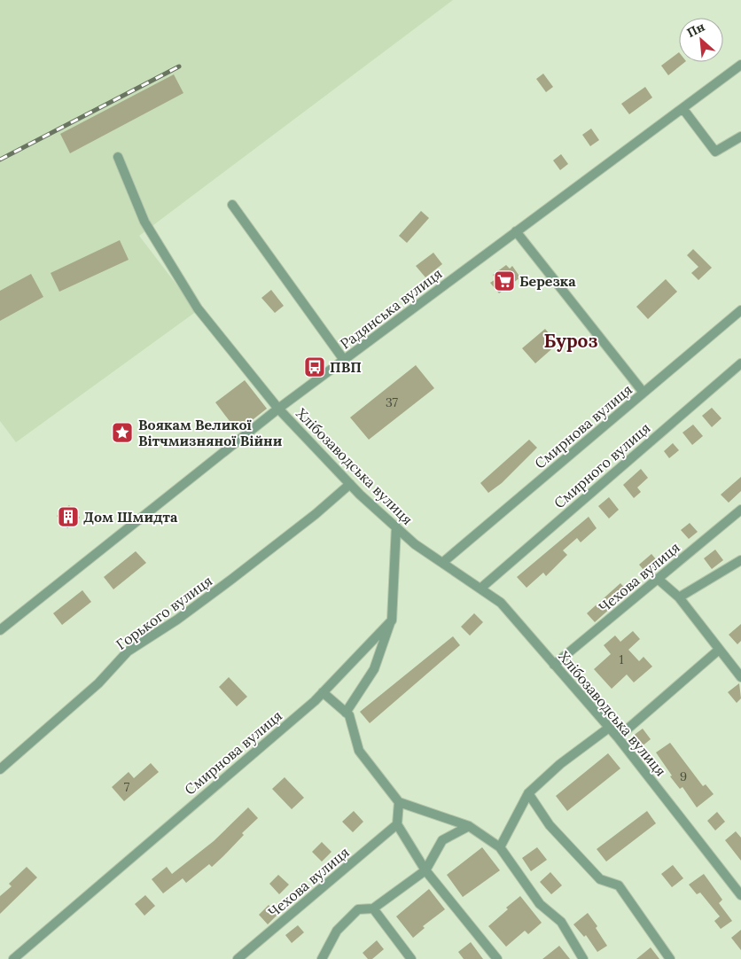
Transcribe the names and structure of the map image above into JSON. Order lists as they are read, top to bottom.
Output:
{
  "streets": {
    "street": [
      "Радянська вулиця",
      "Смирнова вулиця",
      "Смирного вулиця",
      "Хлібозаводська вулиця",
      "Чехова вулиця",
      "Горького вулиця"
    ]
  },
  "crossings": [
    ["Радянська вулиця", "Хлібозаводська вулиця"],
    ["Смирнова вулиця", "Хлібозаводська вулиця"],
    ["Смирного вулиця", "Хлібозаводська вулиця"],
    ["Хлібозаводська вулиця", "Чехова вулиця"],
    ["Хлібозаводська вулиця", "Горького вулиця"]
  ],
  "districts": ["Буроз"],
  "places": {
    "supermarket": ["Березка"],
    "bus stop": ["ПВП"],
    "place": ["Воякам Великої Вітчмизняної Війни"],
    "building": ["Дом Шмидта"]
  },
  "house_numbers": [
    "37",
    "1",
    "9",
    "7"
  ],
  "north": "top left"
}
